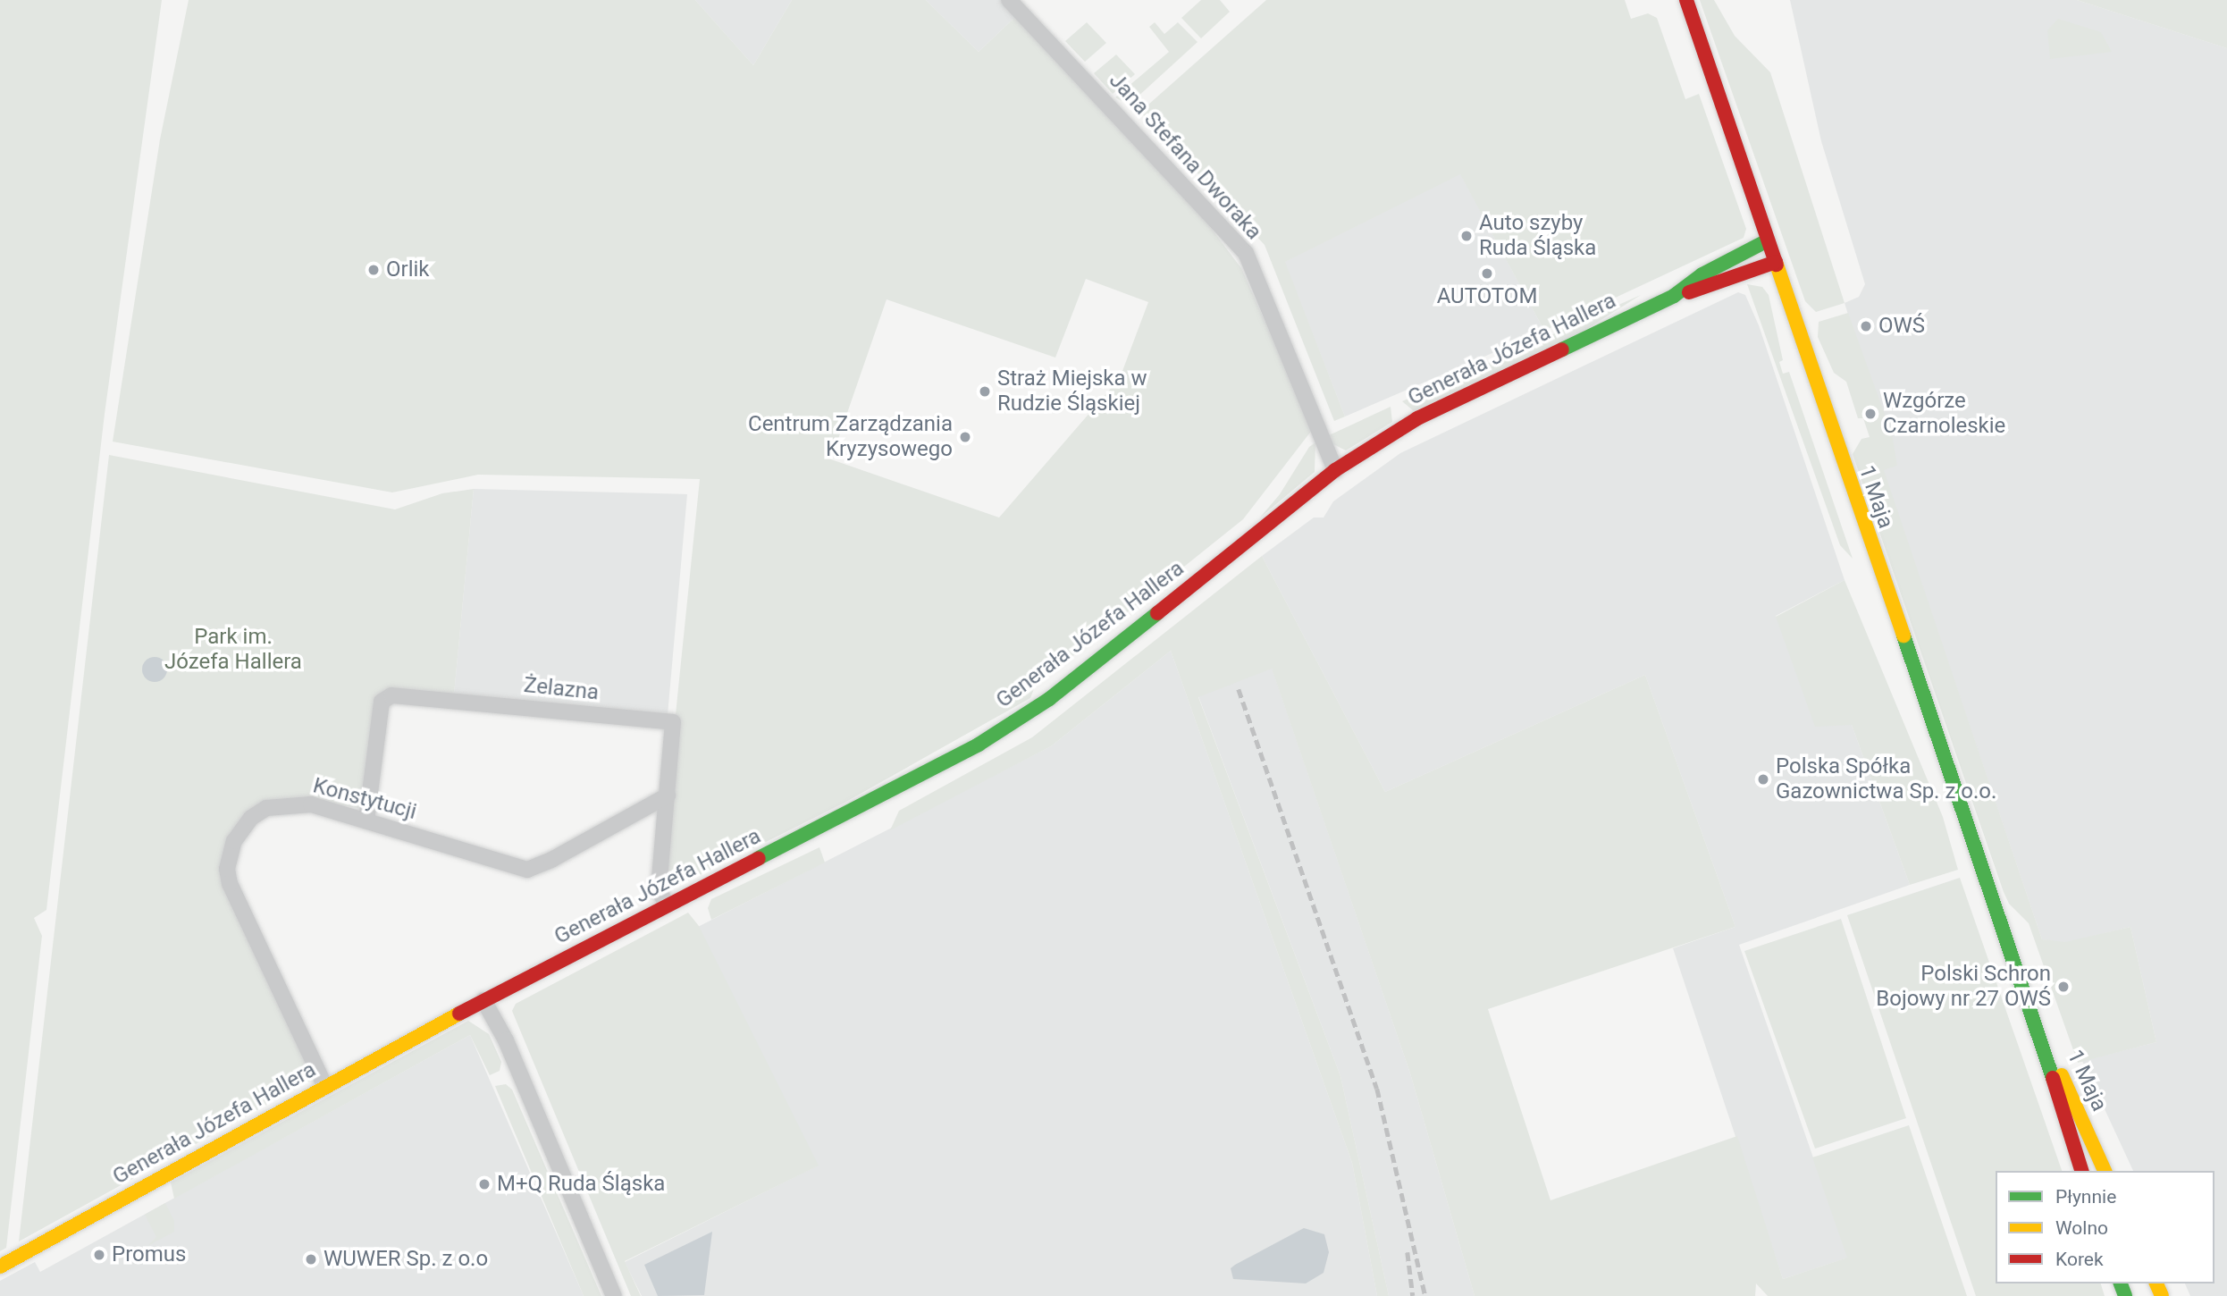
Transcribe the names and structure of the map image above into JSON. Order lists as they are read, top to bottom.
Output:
{
  "streets": {
    "street": [
      "Jana Stefana Dworaka",
      "Generała Józefa Hallera",
      "1 Maja",
      "Żelazna",
      "Konstytucji"
    ]
  },
  "crossings": [
    ["Jana Stefana Dworaka", "Generała Józefa Hallera"],
    ["Generała Józefa Hallera", "1 Maja"],
    ["Generała Józefa Hallera", "Żelazna"],
    ["Generała Józefa Hallera", "Konstytucji"],
    ["Żelazna", "Konstytucji"]
  ],
  "parks": ["Park im. Józefa Hallera"],
  "places": [
    "Auto szyby Ruda Śląska",
    "Orlik",
    "AUTOTOM",
    "OWŚ",
    "Straż Miejska w Rudzie Śląskiej",
    "Wzgórze Czarnoleskie",
    "Centrum Zarządzania Kryzysowego",
    "Polska Spółka Gazownictwa Sp. z o.o.",
    "Polski Schron Bojowy nr 27 OWŚ",
    "M+Q Ruda Śląska",
    "Promus",
    "WUWER Sp. z o.o"
  ],
  "legend": ["Płynnie", "Wolno", "Korek"]
}
